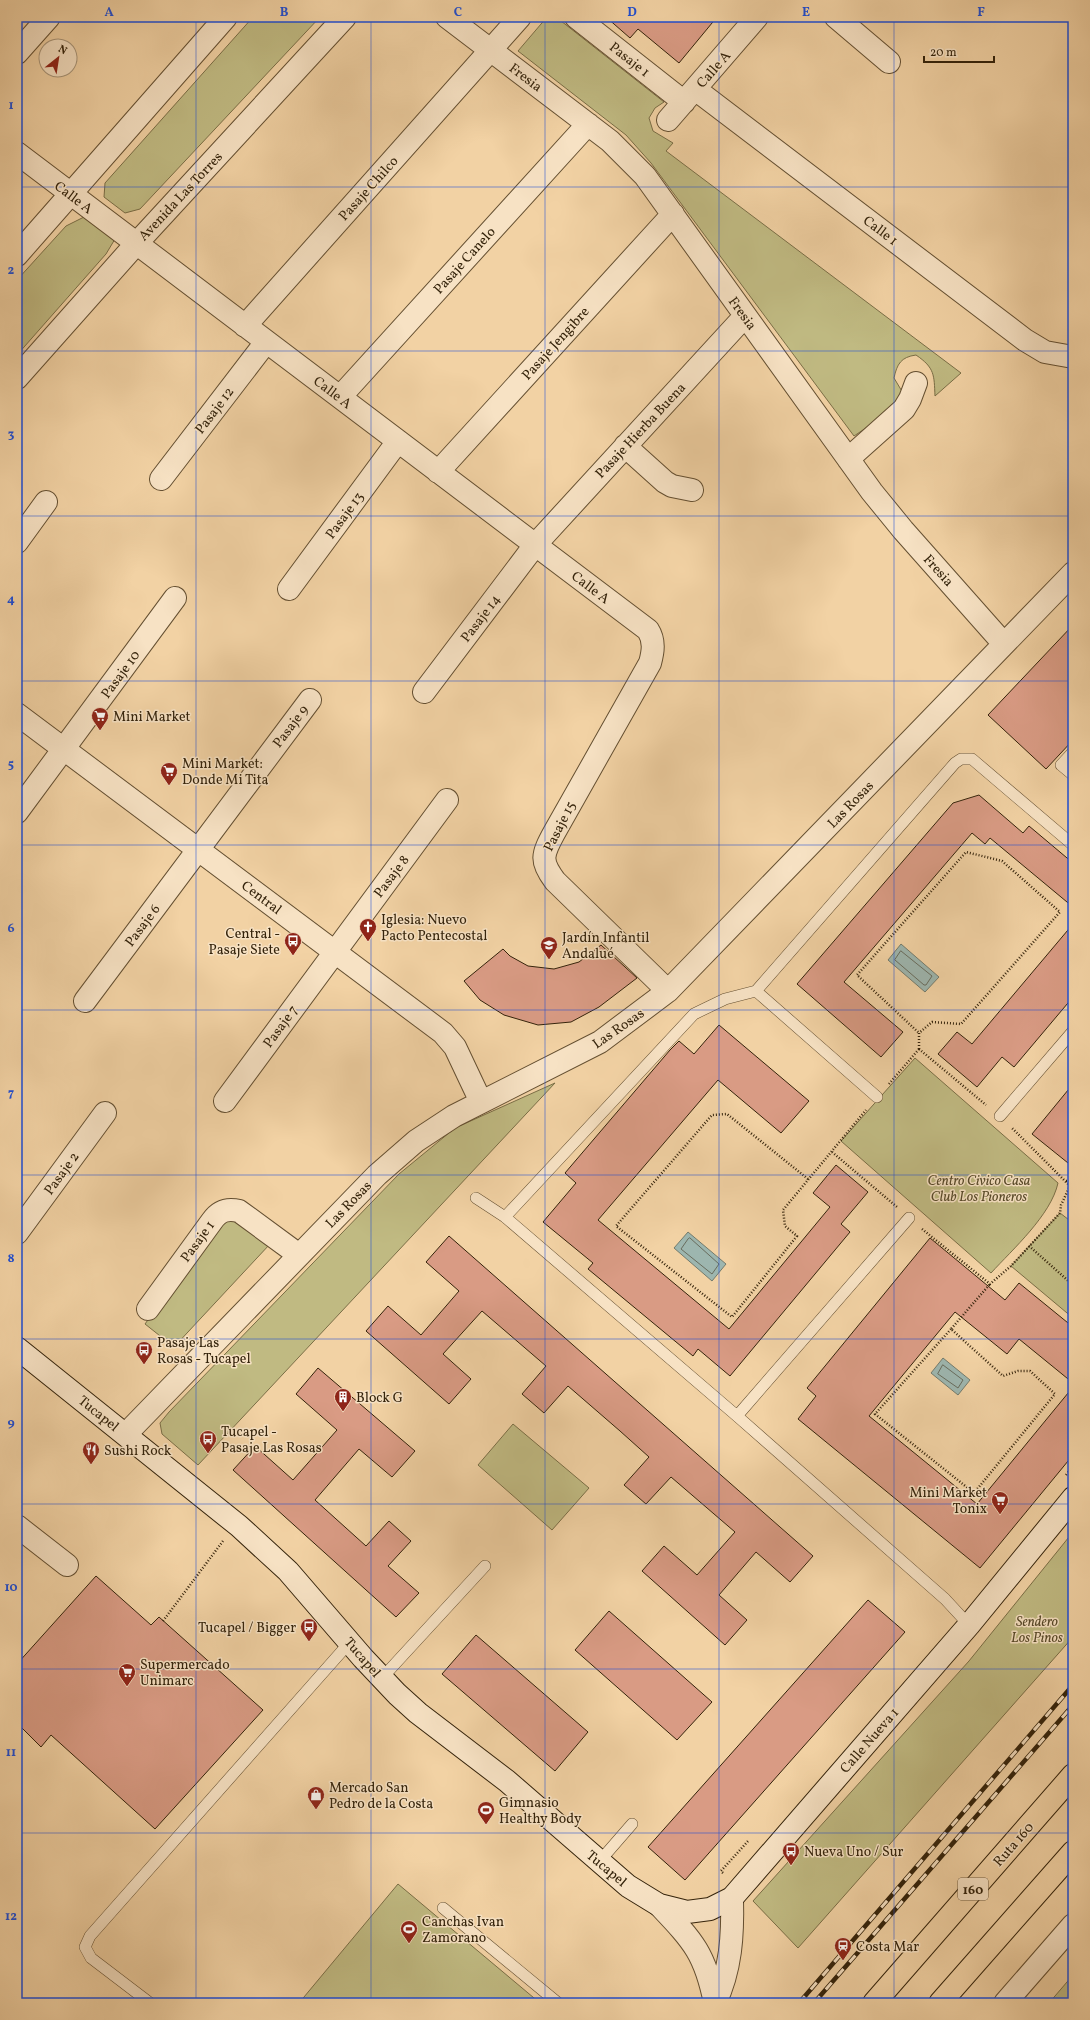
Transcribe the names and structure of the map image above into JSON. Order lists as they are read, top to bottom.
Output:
{
  "streets": {
    "highway": ["Ruta 160", "160"],
    "street": [
      "Pasaje 1",
      "Calle A",
      "Fresia",
      "Pasaje Chilco",
      "Avenida Las Torres",
      "Calle 1",
      "Pasaje Canelo",
      "Pasaje Jengibre",
      "Pasaje 12",
      "Pasaje Hierba Buena",
      "Pasaje 13",
      "Pasaje 14",
      "Pasaje 10",
      "Pasaje 9",
      "Las Rosas",
      "Pasaje 15",
      "Pasaje 8",
      "Central",
      "Pasaje 6",
      "Pasaje 7",
      "Pasaje 2",
      "Tucapel",
      "Calle Nueva 1"
    ]
  },
  "crossings": [
    ["Pasaje 1", "Calle A"],
    ["Pasaje 1", "Calle 1"],
    ["Pasaje 1", "Las Rosas"],
    ["Calle A", "Pasaje Chilco"],
    ["Calle A", "Avenida Las Torres"],
    ["Calle A", "Calle 1"],
    ["Calle A", "Pasaje Canelo"],
    ["Calle A", "Pasaje Jengibre"],
    ["Calle A", "Pasaje 12"],
    ["Calle A", "Pasaje Hierba Buena"],
    ["Calle A", "Pasaje 13"],
    ["Calle A", "Pasaje 14"],
    ["Calle A", "Pasaje 15"],
    ["Fresia", "Pasaje Chilco"],
    ["Fresia", "Pasaje Canelo"],
    ["Fresia", "Pasaje Jengibre"],
    ["Fresia", "Pasaje Hierba Buena"],
    ["Fresia", "Las Rosas"],
    ["Pasaje Hierba Buena", "Pasaje 14"],
    ["Pasaje 10", "Central"],
    ["Pasaje 9", "Central"],
    ["Pasaje 9", "Pasaje 6"],
    ["Las Rosas", "Pasaje 15"],
    ["Las Rosas", "Central"],
    ["Las Rosas", "Tucapel"],
    ["Pasaje 8", "Central"],
    ["Pasaje 8", "Pasaje 7"],
    ["Central", "Pasaje 6"],
    ["Central", "Pasaje 7"],
    ["Tucapel", "Calle Nueva 1"]
  ],
  "parks": ["Centro Civico Casa Club Los Pioneros", "Sendero Los Pinos"],
  "places": {
    "supermarket": [
      "Mini Market",
      "Mini Market: Donde Mi Tita",
      "Mini Market Tonix",
      "Supermercado Unimarc"
    ],
    "church": ["Iglesia: Nuevo Pacto Pentecostal"],
    "bus stop": [
      "Central - Pasaje Siete",
      "Pasaje Las Rosas - Tucapel",
      "Tucapel - Pasaje Las Rosas",
      "Tucapel / Bigger",
      "Nueva Uno / Sur"
    ],
    "school or university": ["Jardín Infantil Andalué"],
    "building": ["Block G"],
    "restaurant": ["Sushi Rock"],
    "shop": ["Mercado San Pedro de la Costa"],
    "sports": ["Gimnasio Healthy Body", "Canchas Ivan Zamorano"],
    "station": ["Costa Mar"]
  },
  "scale_bar": "20 m",
  "north": "top right",
  "grid": {
    "columns": [
      "A",
      "B",
      "C",
      "D",
      "E",
      "F"
    ],
    "rows": [
      "1",
      "2",
      "3",
      "4",
      "5",
      "6",
      "7",
      "8",
      "9",
      "10",
      "11",
      "12"
    ]
  }
}
